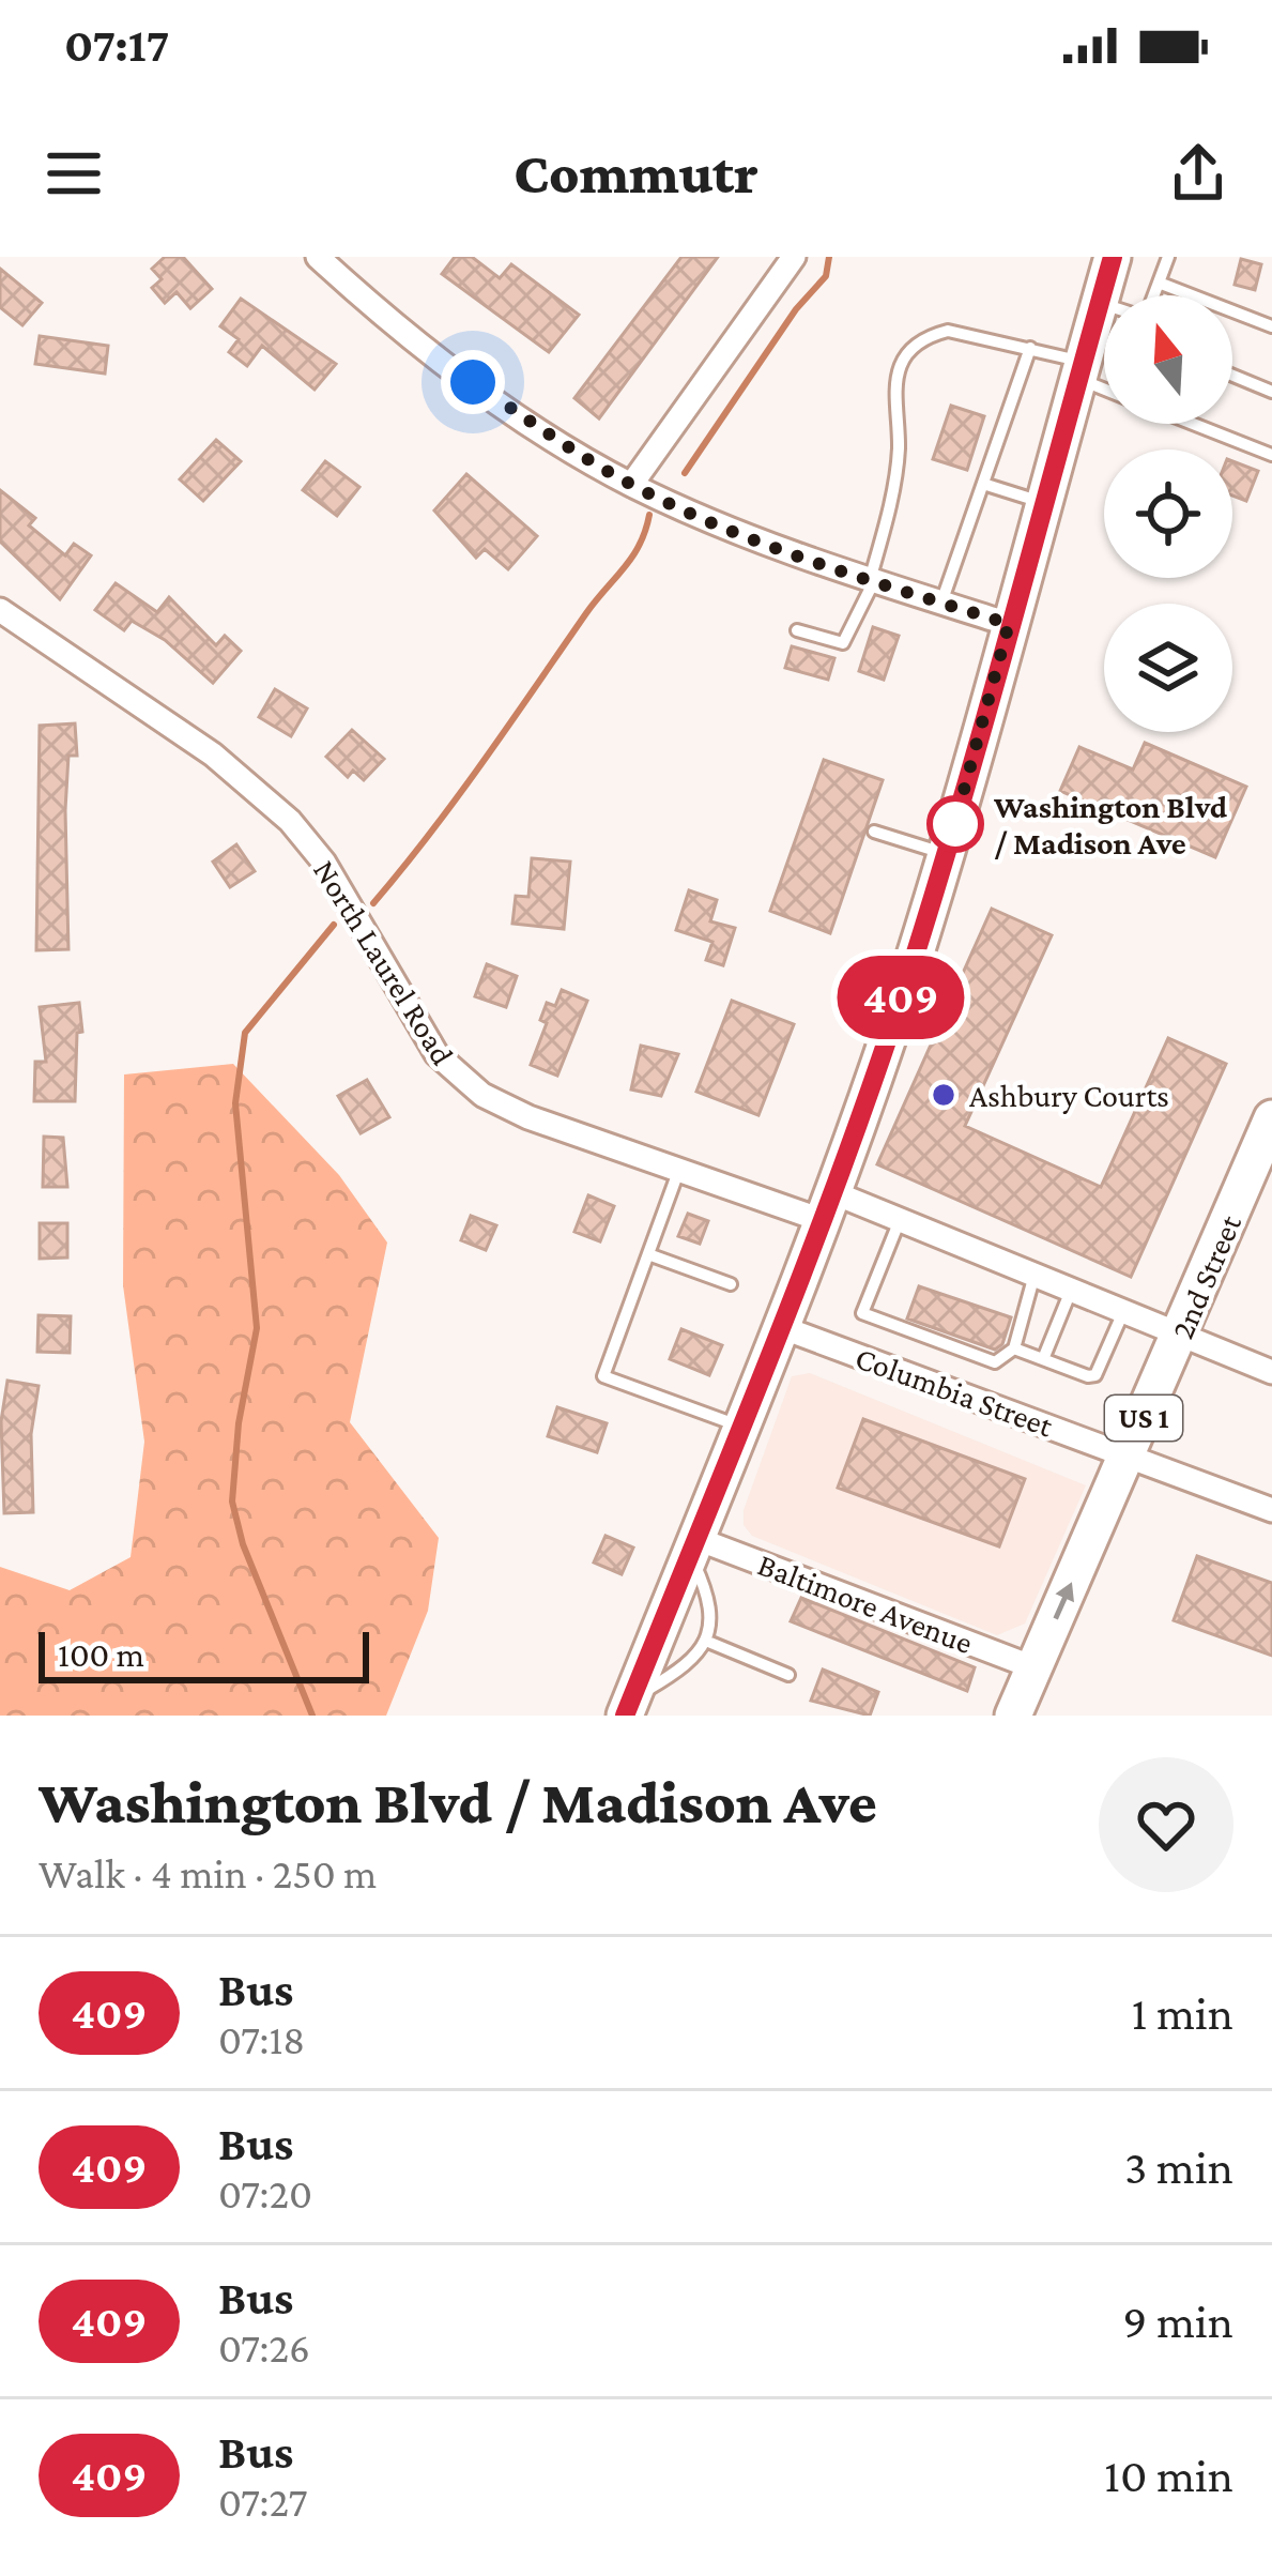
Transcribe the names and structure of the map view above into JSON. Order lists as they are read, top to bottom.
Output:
{
  "streets": {
    "main road": ["2nd Street", "US 1"],
    "street": ["North Laurel Road", "Columbia Street", "Baltimore Avenue"]
  },
  "crossings": [
    ["North Laurel Road", "2nd Street"],
    ["2nd Street", "Columbia Street"],
    ["2nd Street", "Baltimore Avenue"]
  ],
  "one_way": ["2nd Street"],
  "places": ["Washington Blvd / Madison Ave", "Ashbury Courts"],
  "lines": ["bus line 409"],
  "scale_bar": "100 m",
  "north": "top",
  "page": {
    "status": "07:17",
    "header": "Commutr",
    "on_map": "409",
    "scale": "100 m",
    "heading": ["Washington Blvd / Madison Ave", "Walk · 4 min · 250 m"],
    "list": [
      {
        "mark": "409",
        "name": "Bus",
        "note": "07:18",
        "value": "1 min"
      },
      {
        "mark": "409",
        "name": "Bus",
        "note": "07:20",
        "value": "3 min"
      },
      {
        "mark": "409",
        "name": "Bus",
        "note": "07:26",
        "value": "9 min"
      },
      {
        "mark": "409",
        "name": "Bus",
        "note": "07:27",
        "value": "10 min"
      }
    ]
  }
}
